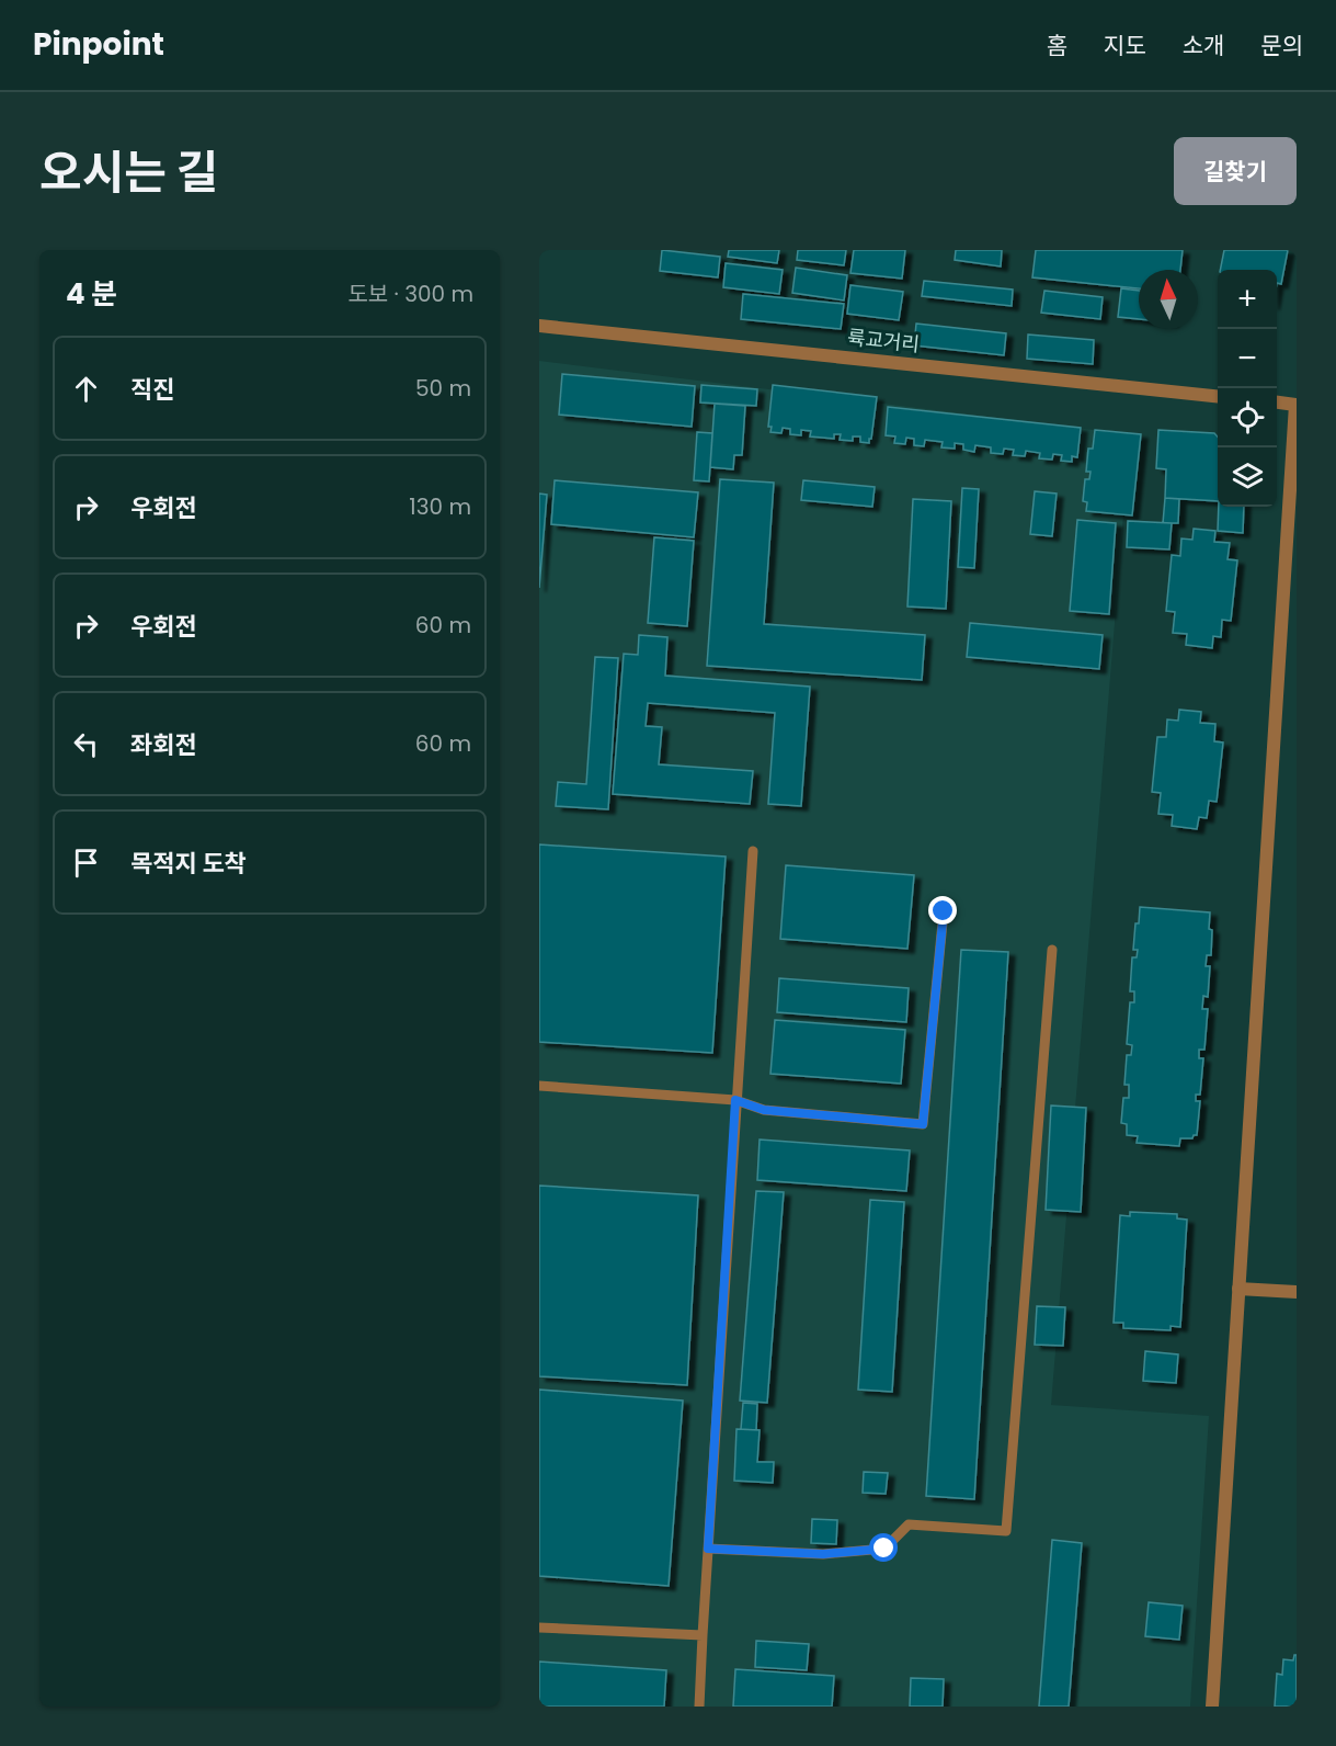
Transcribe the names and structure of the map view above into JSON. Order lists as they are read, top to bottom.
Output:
{
  "streets": {
    "street": ["륙교거리"]
  },
  "north": "top",
  "page": {
    "header": "Pinpoint",
    "nav": [
      "홈",
      "지도",
      "소개",
      "문의"
    ],
    "title": "오시는 길",
    "buttons": "길찾기",
    "heading": ["4 분", "도보 · 300 m"],
    "map_buttons": ["+", "−"],
    "list": [
      ["직진", "50 m"],
      ["우회전", "130 m"],
      ["우회전", "60 m"],
      ["좌회전", "60 m"],
      "목적지 도착"
    ]
  }
}
